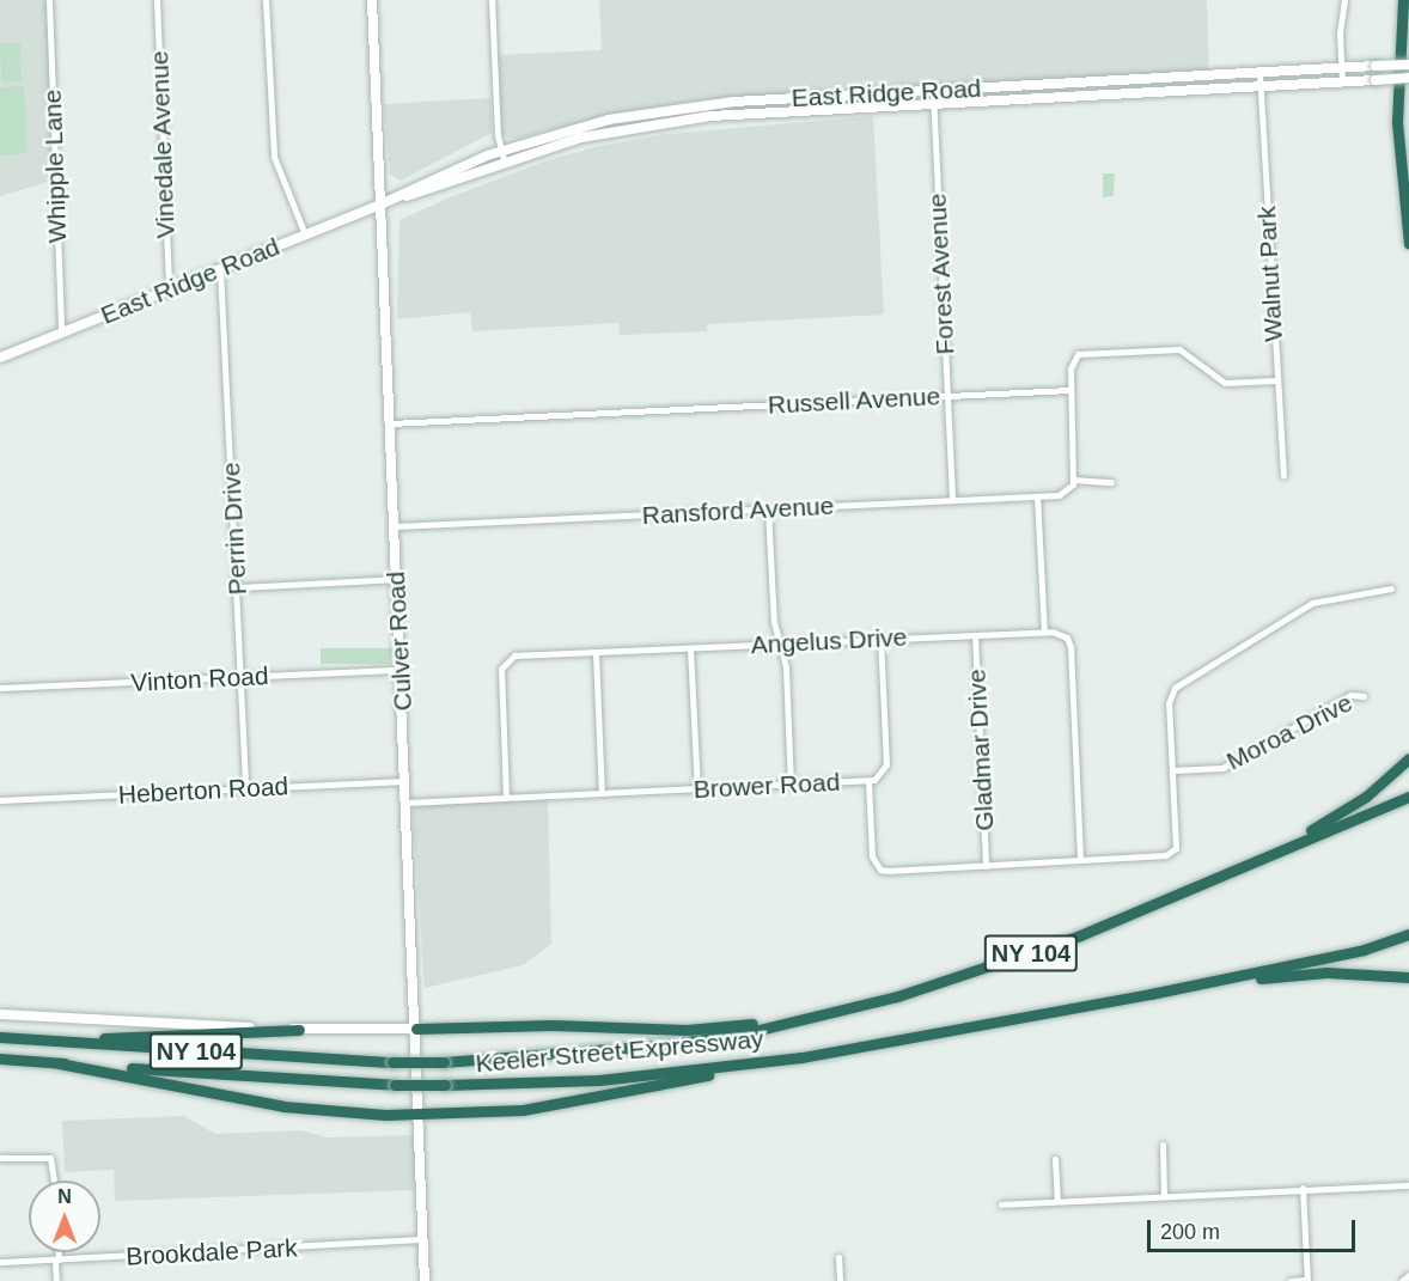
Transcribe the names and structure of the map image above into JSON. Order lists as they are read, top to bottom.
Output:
{
  "streets": {
    "highway": ["NY 104", "Keeler Street Expressway"],
    "main road": ["East Ridge Road", "Culver Road"],
    "street": [
      "Vinedale Avenue",
      "Whipple Lane",
      "Forest Avenue",
      "Walnut Park",
      "Russell Avenue",
      "Ransford Avenue",
      "Perrin Drive",
      "Angelus Drive",
      "Vinton Road",
      "Moroa Drive",
      "Gladmar Drive",
      "Brower Road",
      "Heberton Road",
      "Brookdale Park"
    ]
  },
  "crossings": [
    ["East Ridge Road", "Vinedale Avenue"],
    ["East Ridge Road", "Whipple Lane"],
    ["East Ridge Road", "Forest Avenue"],
    ["East Ridge Road", "Walnut Park"],
    ["East Ridge Road", "Perrin Drive"],
    ["East Ridge Road", "Culver Road"],
    ["Forest Avenue", "Russell Avenue"],
    ["Forest Avenue", "Ransford Avenue"],
    ["Russell Avenue", "Culver Road"],
    ["Ransford Avenue", "Culver Road"],
    ["Perrin Drive", "Vinton Road"],
    ["Perrin Drive", "Heberton Road"],
    ["Culver Road", "Vinton Road"],
    ["Culver Road", "Brower Road"],
    ["Culver Road", "Heberton Road"],
    ["Culver Road", "Brookdale Park"],
    ["Angelus Drive", "Gladmar Drive"],
    ["Angelus Drive", "Brower Road"],
    ["Moroa Drive", "Brower Road"],
    ["Gladmar Drive", "Brower Road"],
    ["NY 104", "Keeler Street Expressway"]
  ],
  "scale_bar": "200 m",
  "north": "top"
}
